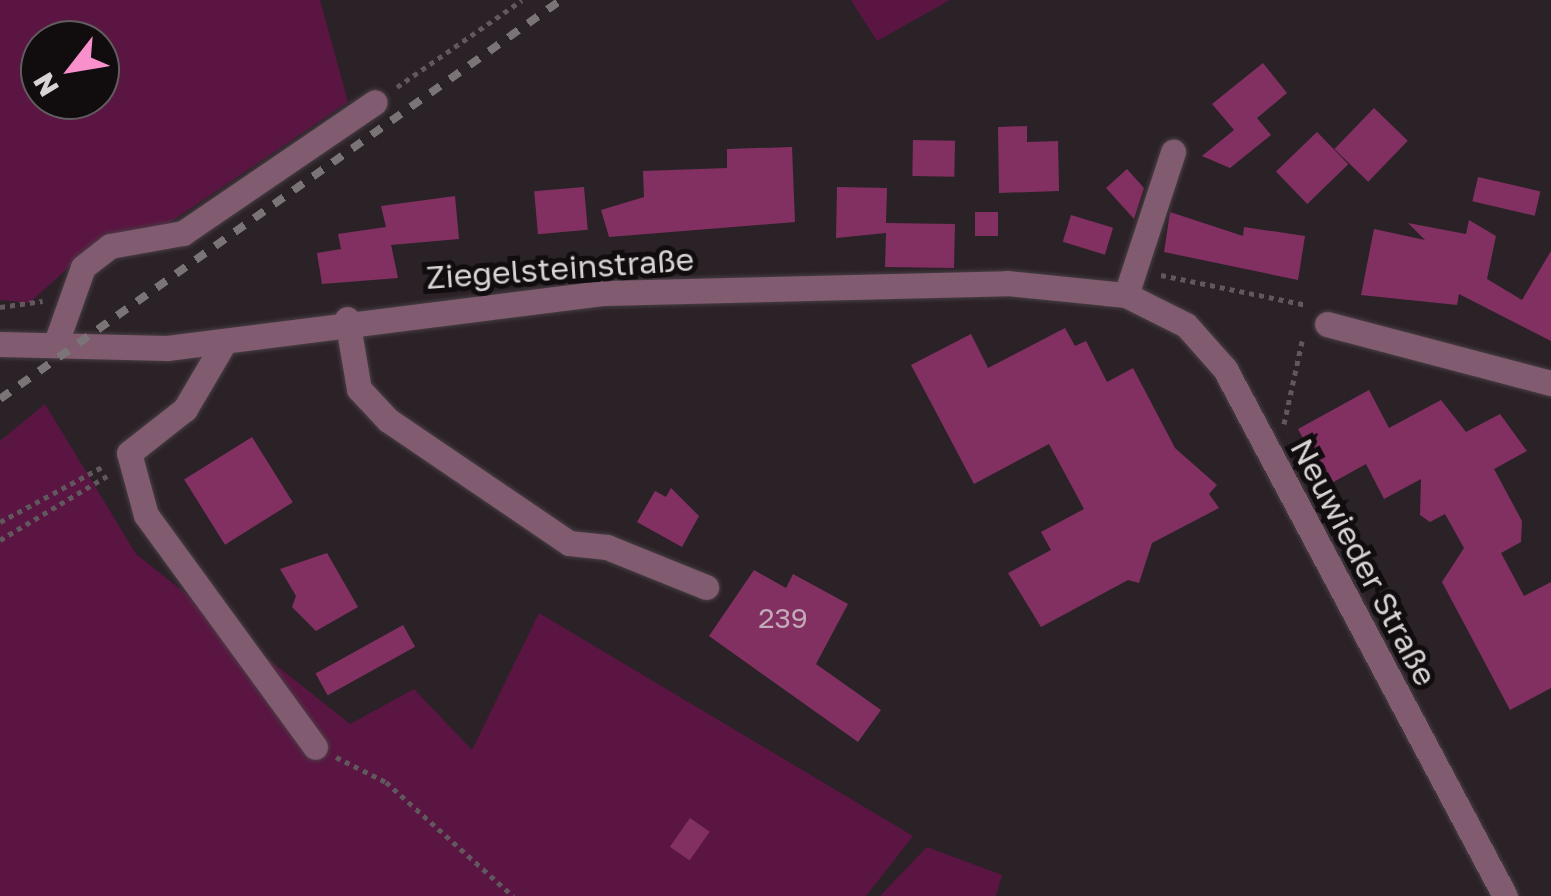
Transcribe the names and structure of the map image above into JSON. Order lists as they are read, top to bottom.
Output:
{
  "streets": {
    "street": ["Ziegelsteinstraße", "Neuwieder Straße"]
  },
  "crossings": [
    ["Ziegelsteinstraße", "Neuwieder Straße"]
  ],
  "house_numbers": ["239"],
  "north": "bottom left"
}
